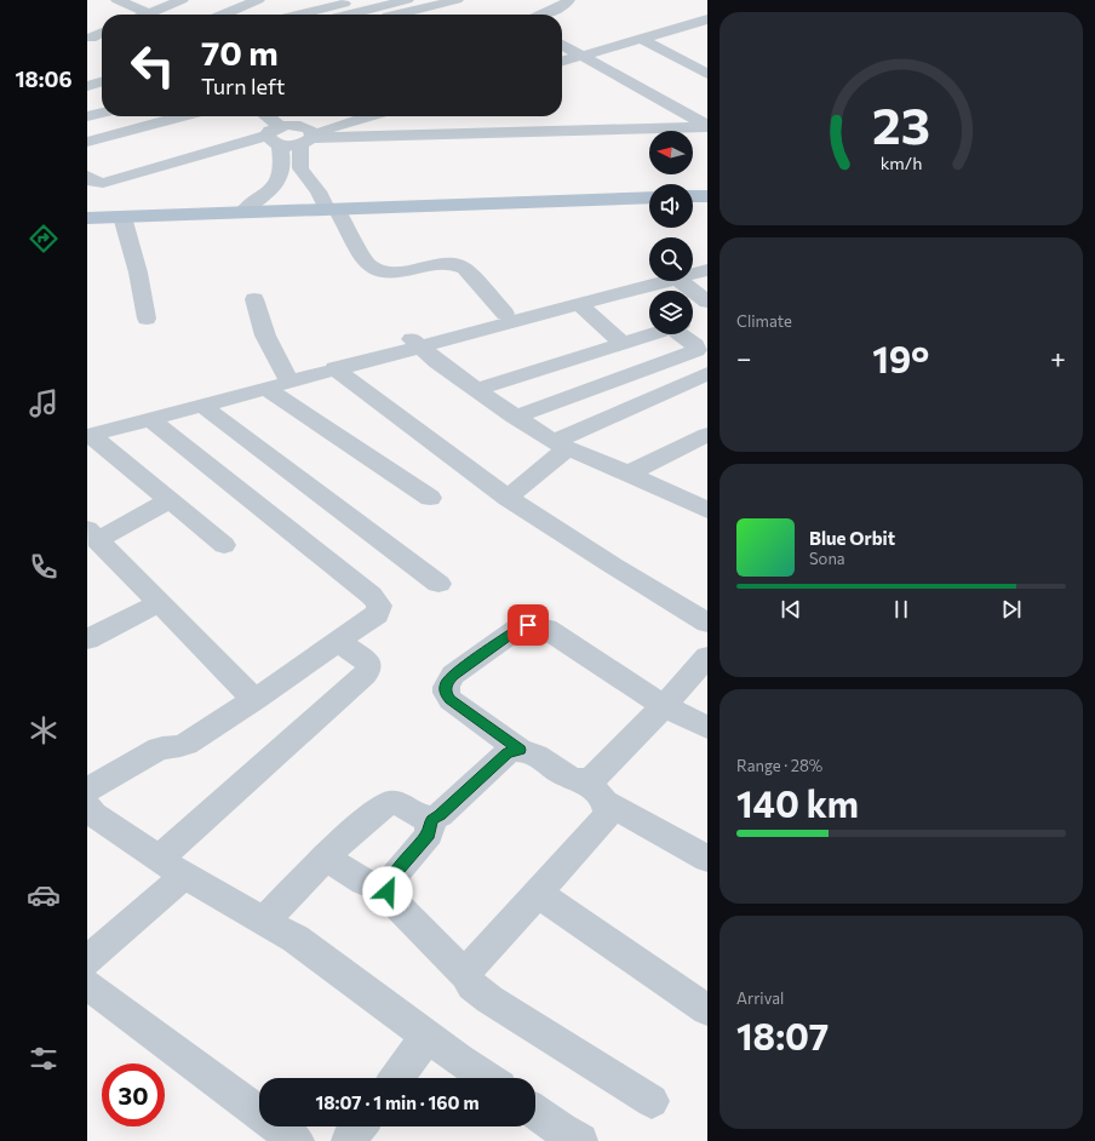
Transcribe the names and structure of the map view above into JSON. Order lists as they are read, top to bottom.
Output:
{
  "north": "left",
  "page": {
    "tabs": "18:06",
    "turn": ["70 m", "Turn left"],
    "tile": [
      "Climate",
      ["Range · 28%", "140 km"],
      ["Arrival", "18:07"]
    ],
    "heat": ["−", "19°", "+"],
    "song": ["Blue Orbit", "Sona"],
    "limit": "30",
    "trip": "18:07 · 1 min · 160 m",
    "gauge": ["23", "km/h"]
  }
}
